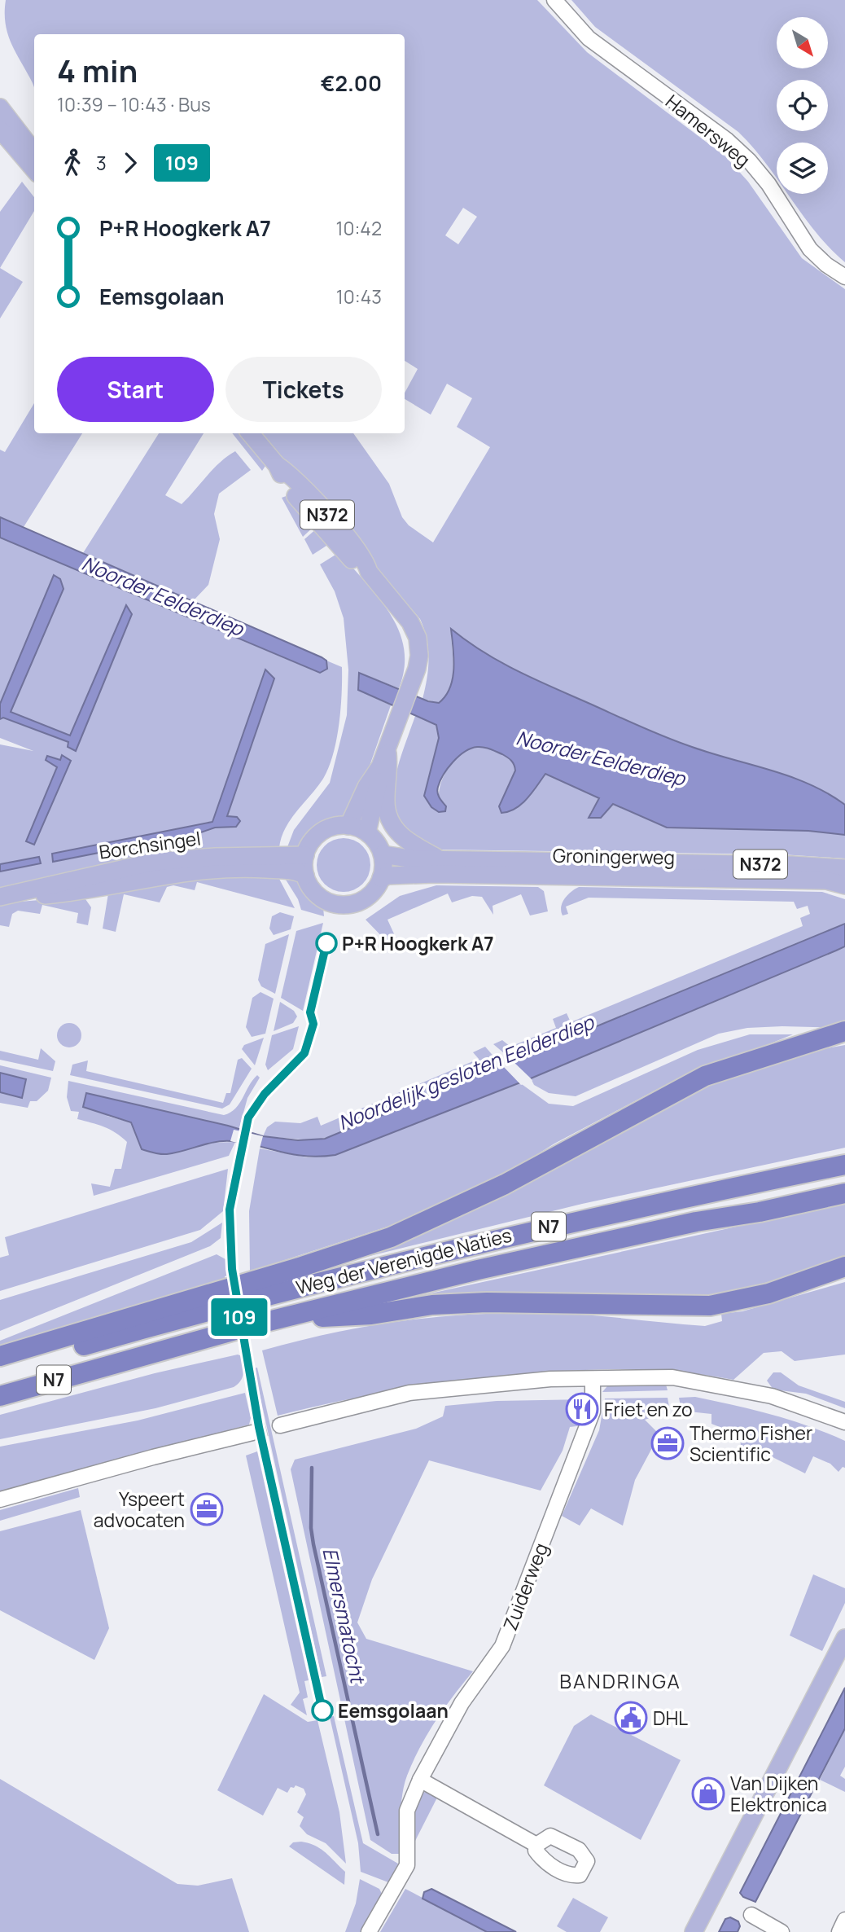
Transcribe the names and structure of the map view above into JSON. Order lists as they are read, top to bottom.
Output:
{
  "streets": {
    "highway": ["N7", "Weg der Verenigde Naties"],
    "main road": ["N372", "Borchsingel", "Groningerweg"],
    "street": ["Hamersweg", "Zuiderweg"]
  },
  "crossings": [
    ["N372", "Borchsingel"],
    ["N372", "Groningerweg"],
    ["Borchsingel", "Groningerweg"],
    ["N7", "Weg der Verenigde Naties"]
  ],
  "districts": ["BANDRINGA"],
  "water": ["Noorder Eelderdiep", "Noordelijk gesloten Eelderdiep", "Elmersmatocht"],
  "places": {
    "other": ["P+R Hoogkerk A7", "Eemsgolaan"],
    "restaurant": ["Friet en zo"],
    "office": ["Thermo Fisher Scientific", "Yspeert advocaten"],
    "public building": ["DHL"],
    "shop": ["Van Dijken Elektronica"]
  },
  "lines": ["bus line 109"],
  "north": "bottom right",
  "page": {
    "on_map": "109",
    "heading": ["4 min", "10:39 – 10:43 · Bus", "€2.00"],
    "legs": ["3", "109"],
    "list": [
      {
        "name": "P+R Hoogkerk A7",
        "value": "10:42"
      },
      {
        "name": "Eemsgolaan",
        "value": "10:43"
      }
    ],
    "buttons": ["Start", "Tickets"]
  }
}
